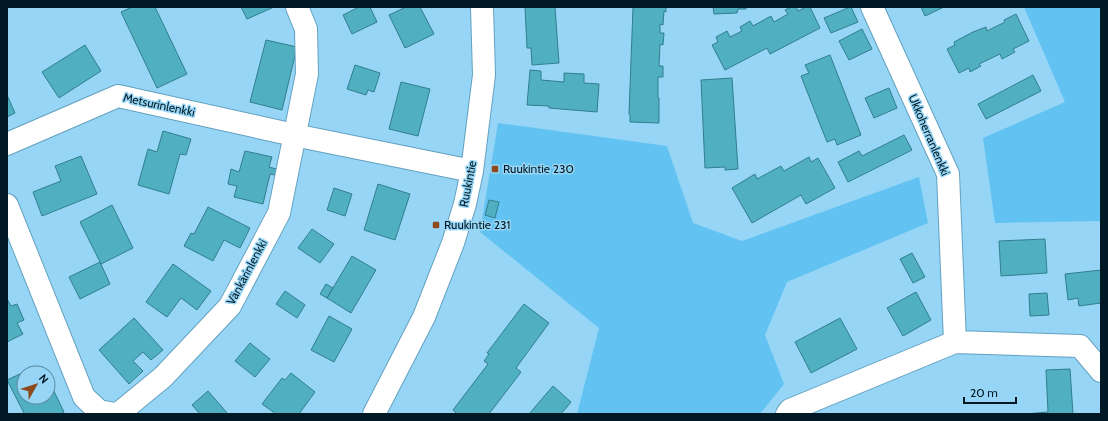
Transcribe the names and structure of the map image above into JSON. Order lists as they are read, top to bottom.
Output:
{
  "streets": {
    "street": [
      "Metsurinlenkki",
      "Ukkoherranlenkki",
      "Ruukintie",
      "Vänkärinlenkki"
    ]
  },
  "crossings": [
    ["Metsurinlenkki", "Ruukintie"],
    ["Metsurinlenkki", "Vänkärinlenkki"]
  ],
  "places": {
    "transit": ["Ruukintie 230", "Ruukintie 231"]
  },
  "scale_bar": "20 m",
  "north": "top right"
}
